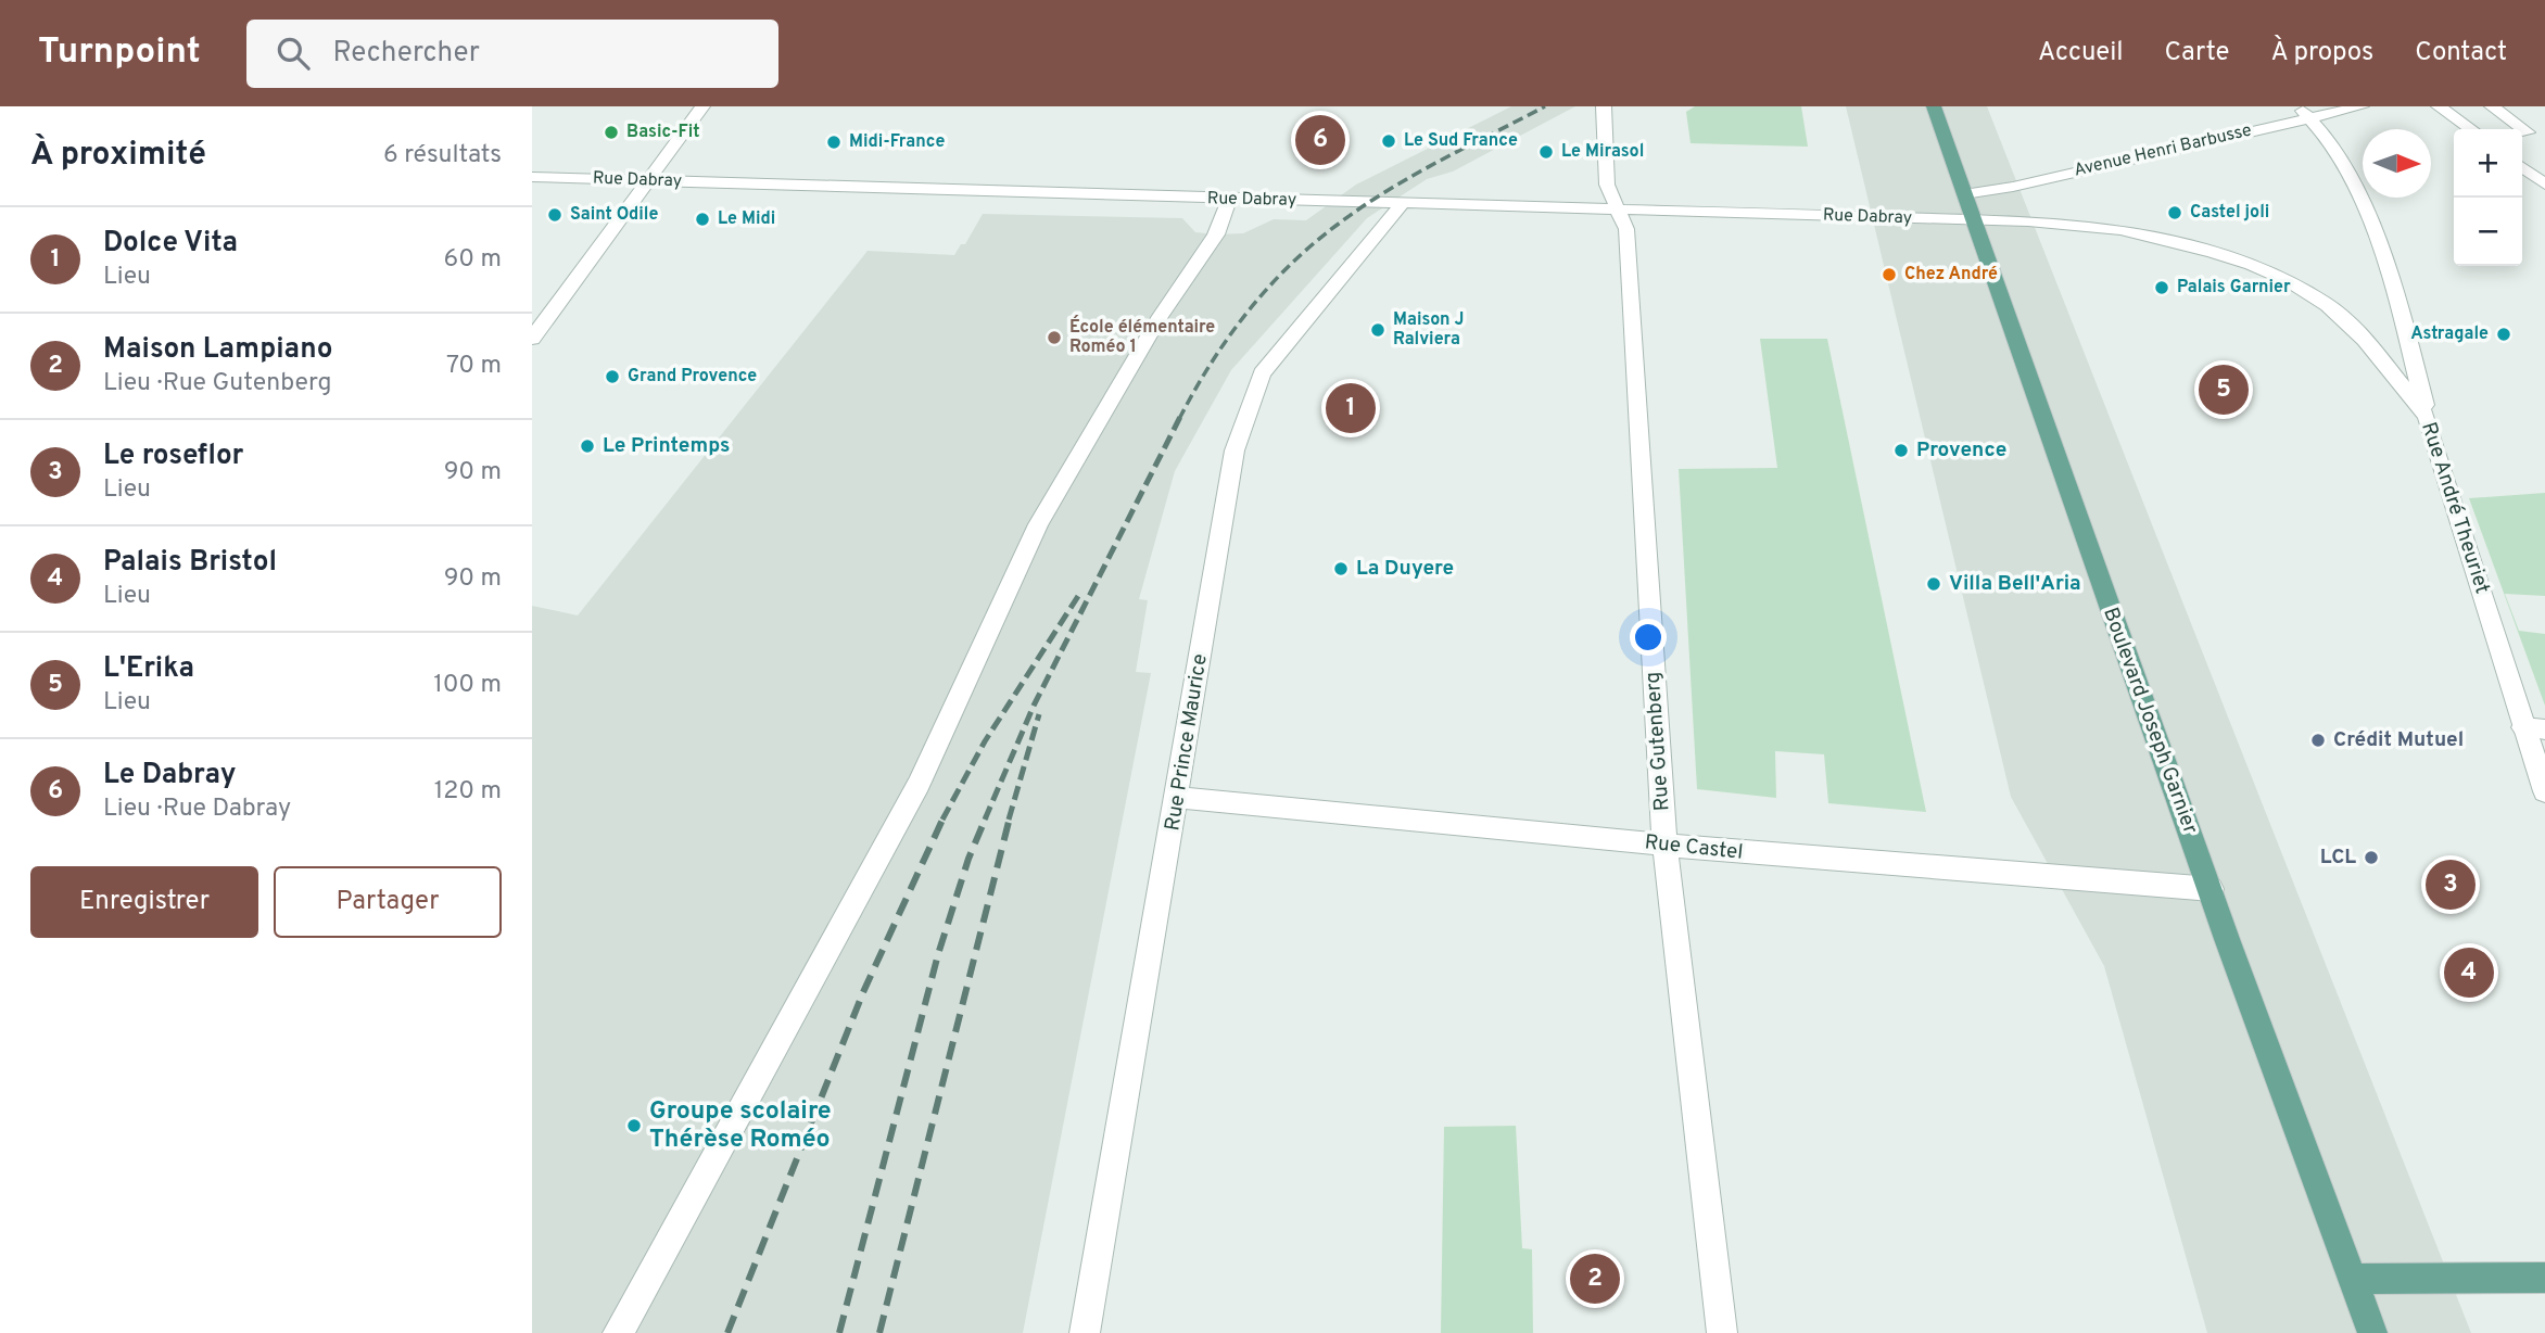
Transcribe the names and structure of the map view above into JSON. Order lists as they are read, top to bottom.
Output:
{
  "streets": {
    "main road": ["Boulevard Joseph Garnier"],
    "street": [
      "Avenue Henri Barbusse",
      "Rue Dabray",
      "Rue André Theuriet",
      "Rue Gutenberg",
      "Rue Prince Maurice",
      "Rue Castel"
    ]
  },
  "crossings": [
    ["Avenue Henri Barbusse", "Boulevard Joseph Garnier"],
    ["Rue Dabray", "Rue André Theuriet"],
    ["Rue Dabray", "Boulevard Joseph Garnier"],
    ["Rue Dabray", "Rue Gutenberg"],
    ["Rue Dabray", "Rue Prince Maurice"],
    ["Rue André Theuriet", "Boulevard Joseph Garnier"],
    ["Boulevard Joseph Garnier", "Rue Castel"],
    ["Rue Gutenberg", "Rue Castel"],
    ["Rue Prince Maurice", "Rue Castel"]
  ],
  "places": [
    "Basic-Fit",
    "Le Sud France",
    "Midi-France",
    "Le Mirasol",
    "Castel joli",
    "Saint Odile",
    "Le Midi",
    "Chez André",
    "Palais Garnier",
    "Maison J Ralviera",
    "Astragale",
    "École élémentaire Roméo 1",
    "Grand Provence",
    "Le Printemps",
    "Provence",
    "La Duyere",
    "Villa Bell'Aria",
    "Crédit Mutuel",
    "LCL",
    "Groupe scolaire Thérèse Roméo"
  ],
  "north": "right",
  "page": {
    "header": "Turnpoint",
    "search": "Rechercher",
    "nav": [
      "Accueil",
      "Carte",
      "À propos",
      "Contact"
    ],
    "heading": ["À proximité", "6 résultats"],
    "pins": [
      "6",
      "5",
      "1",
      "3",
      "4",
      "2"
    ],
    "map_buttons": ["+", "−"],
    "list": [
      {
        "mark": "1",
        "name": "Dolce Vita",
        "note": "Lieu",
        "value": "60 m"
      },
      {
        "mark": "2",
        "name": "Maison Lampiano",
        "note": "Lieu · Rue Gutenberg",
        "value": "70 m"
      },
      {
        "mark": "3",
        "name": "Le roseflor",
        "note": "Lieu",
        "value": "90 m"
      },
      {
        "mark": "4",
        "name": "Palais Bristol",
        "note": "Lieu",
        "value": "90 m"
      },
      {
        "mark": "5",
        "name": "L'Erika",
        "note": "Lieu",
        "value": "100 m"
      },
      {
        "mark": "6",
        "name": "Le Dabray",
        "note": "Lieu · Rue Dabray",
        "value": "120 m"
      }
    ],
    "buttons": ["Enregistrer", "Partager"]
  }
}
